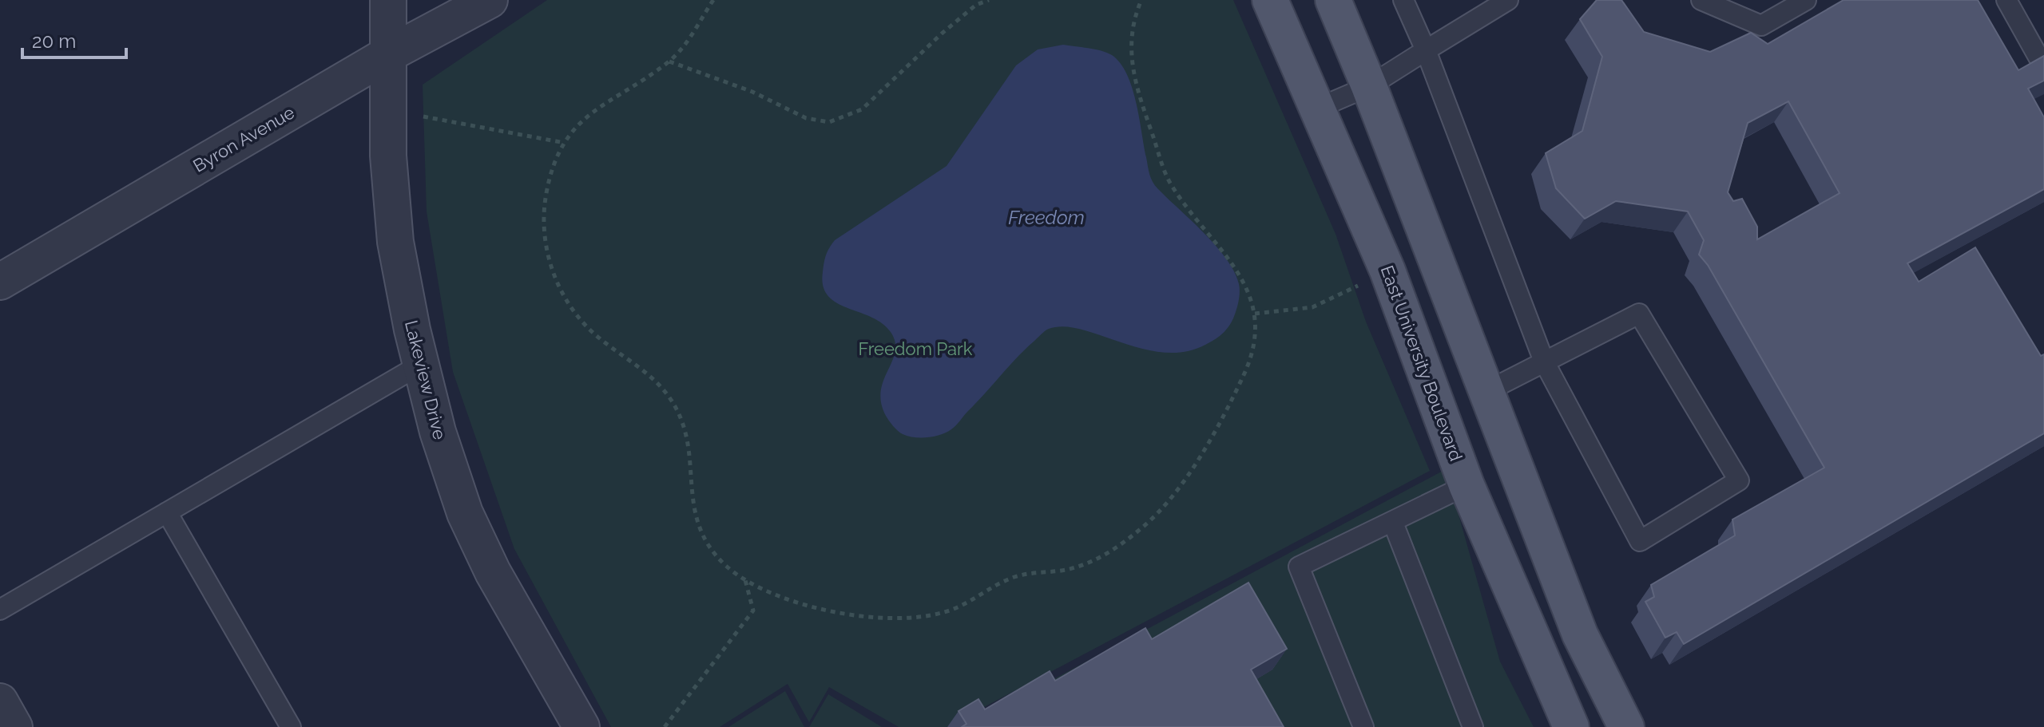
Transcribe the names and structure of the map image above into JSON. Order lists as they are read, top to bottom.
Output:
{
  "streets": {
    "main road": ["East University Boulevard"],
    "street": ["Byron Avenue", "Lakeview Drive"]
  },
  "crossings": [
    ["Byron Avenue", "Lakeview Drive"]
  ],
  "water": ["Freedom"],
  "parks": ["Freedom Park"],
  "scale_bar": "20 m"
}
